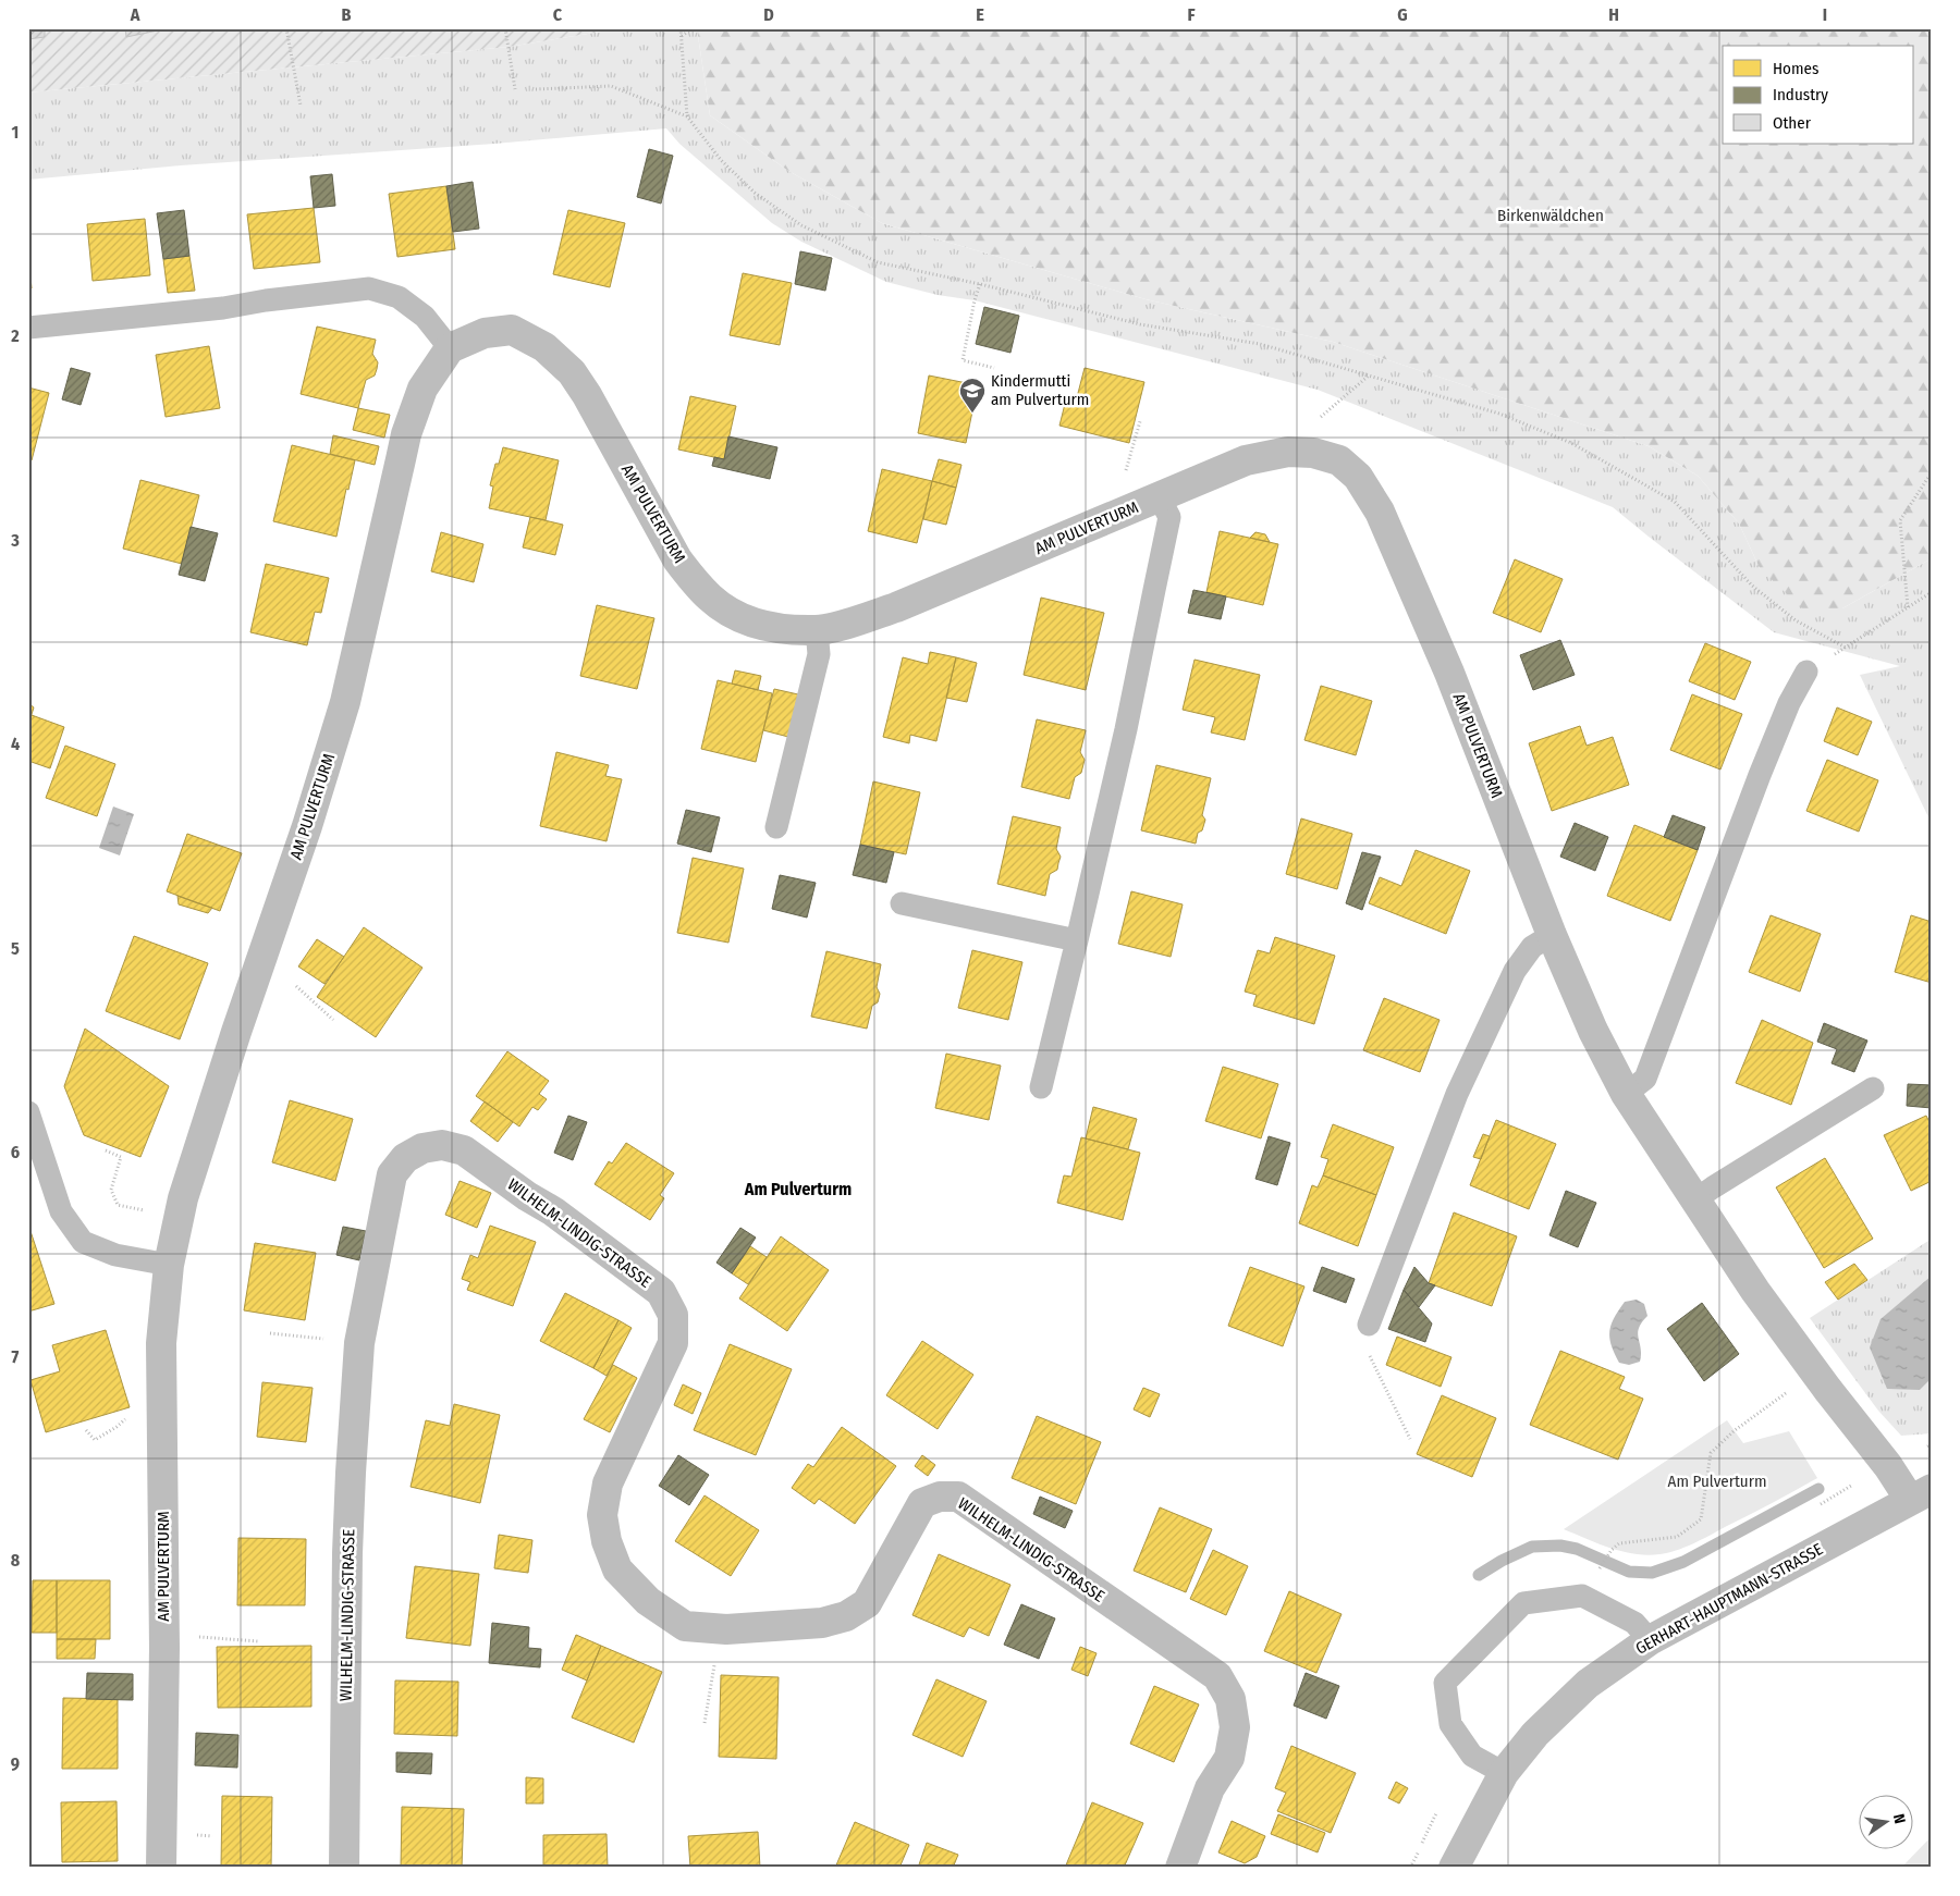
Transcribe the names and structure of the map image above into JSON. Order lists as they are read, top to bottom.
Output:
{
  "streets": {
    "street": ["AM PULVERTURM", "WILHELM-LINDIG-STRASSE", "GERHART-HAUPTMANN-STRASSE"]
  },
  "crossings": [
    ["AM PULVERTURM", "GERHART-HAUPTMANN-STRASSE"]
  ],
  "districts": ["Am Pulverturm"],
  "parks": ["Birkenwäldchen", "Am Pulverturm"],
  "places": {
    "school or university": ["Kindermutti am Pulverturm"]
  },
  "legend": ["Homes", "Industry", "Other"],
  "north": "right",
  "grid": {
    "columns": [
      "A",
      "B",
      "C",
      "D",
      "E",
      "F",
      "G",
      "H",
      "I"
    ],
    "rows": [
      "1",
      "2",
      "3",
      "4",
      "5",
      "6",
      "7",
      "8",
      "9"
    ]
  }
}
